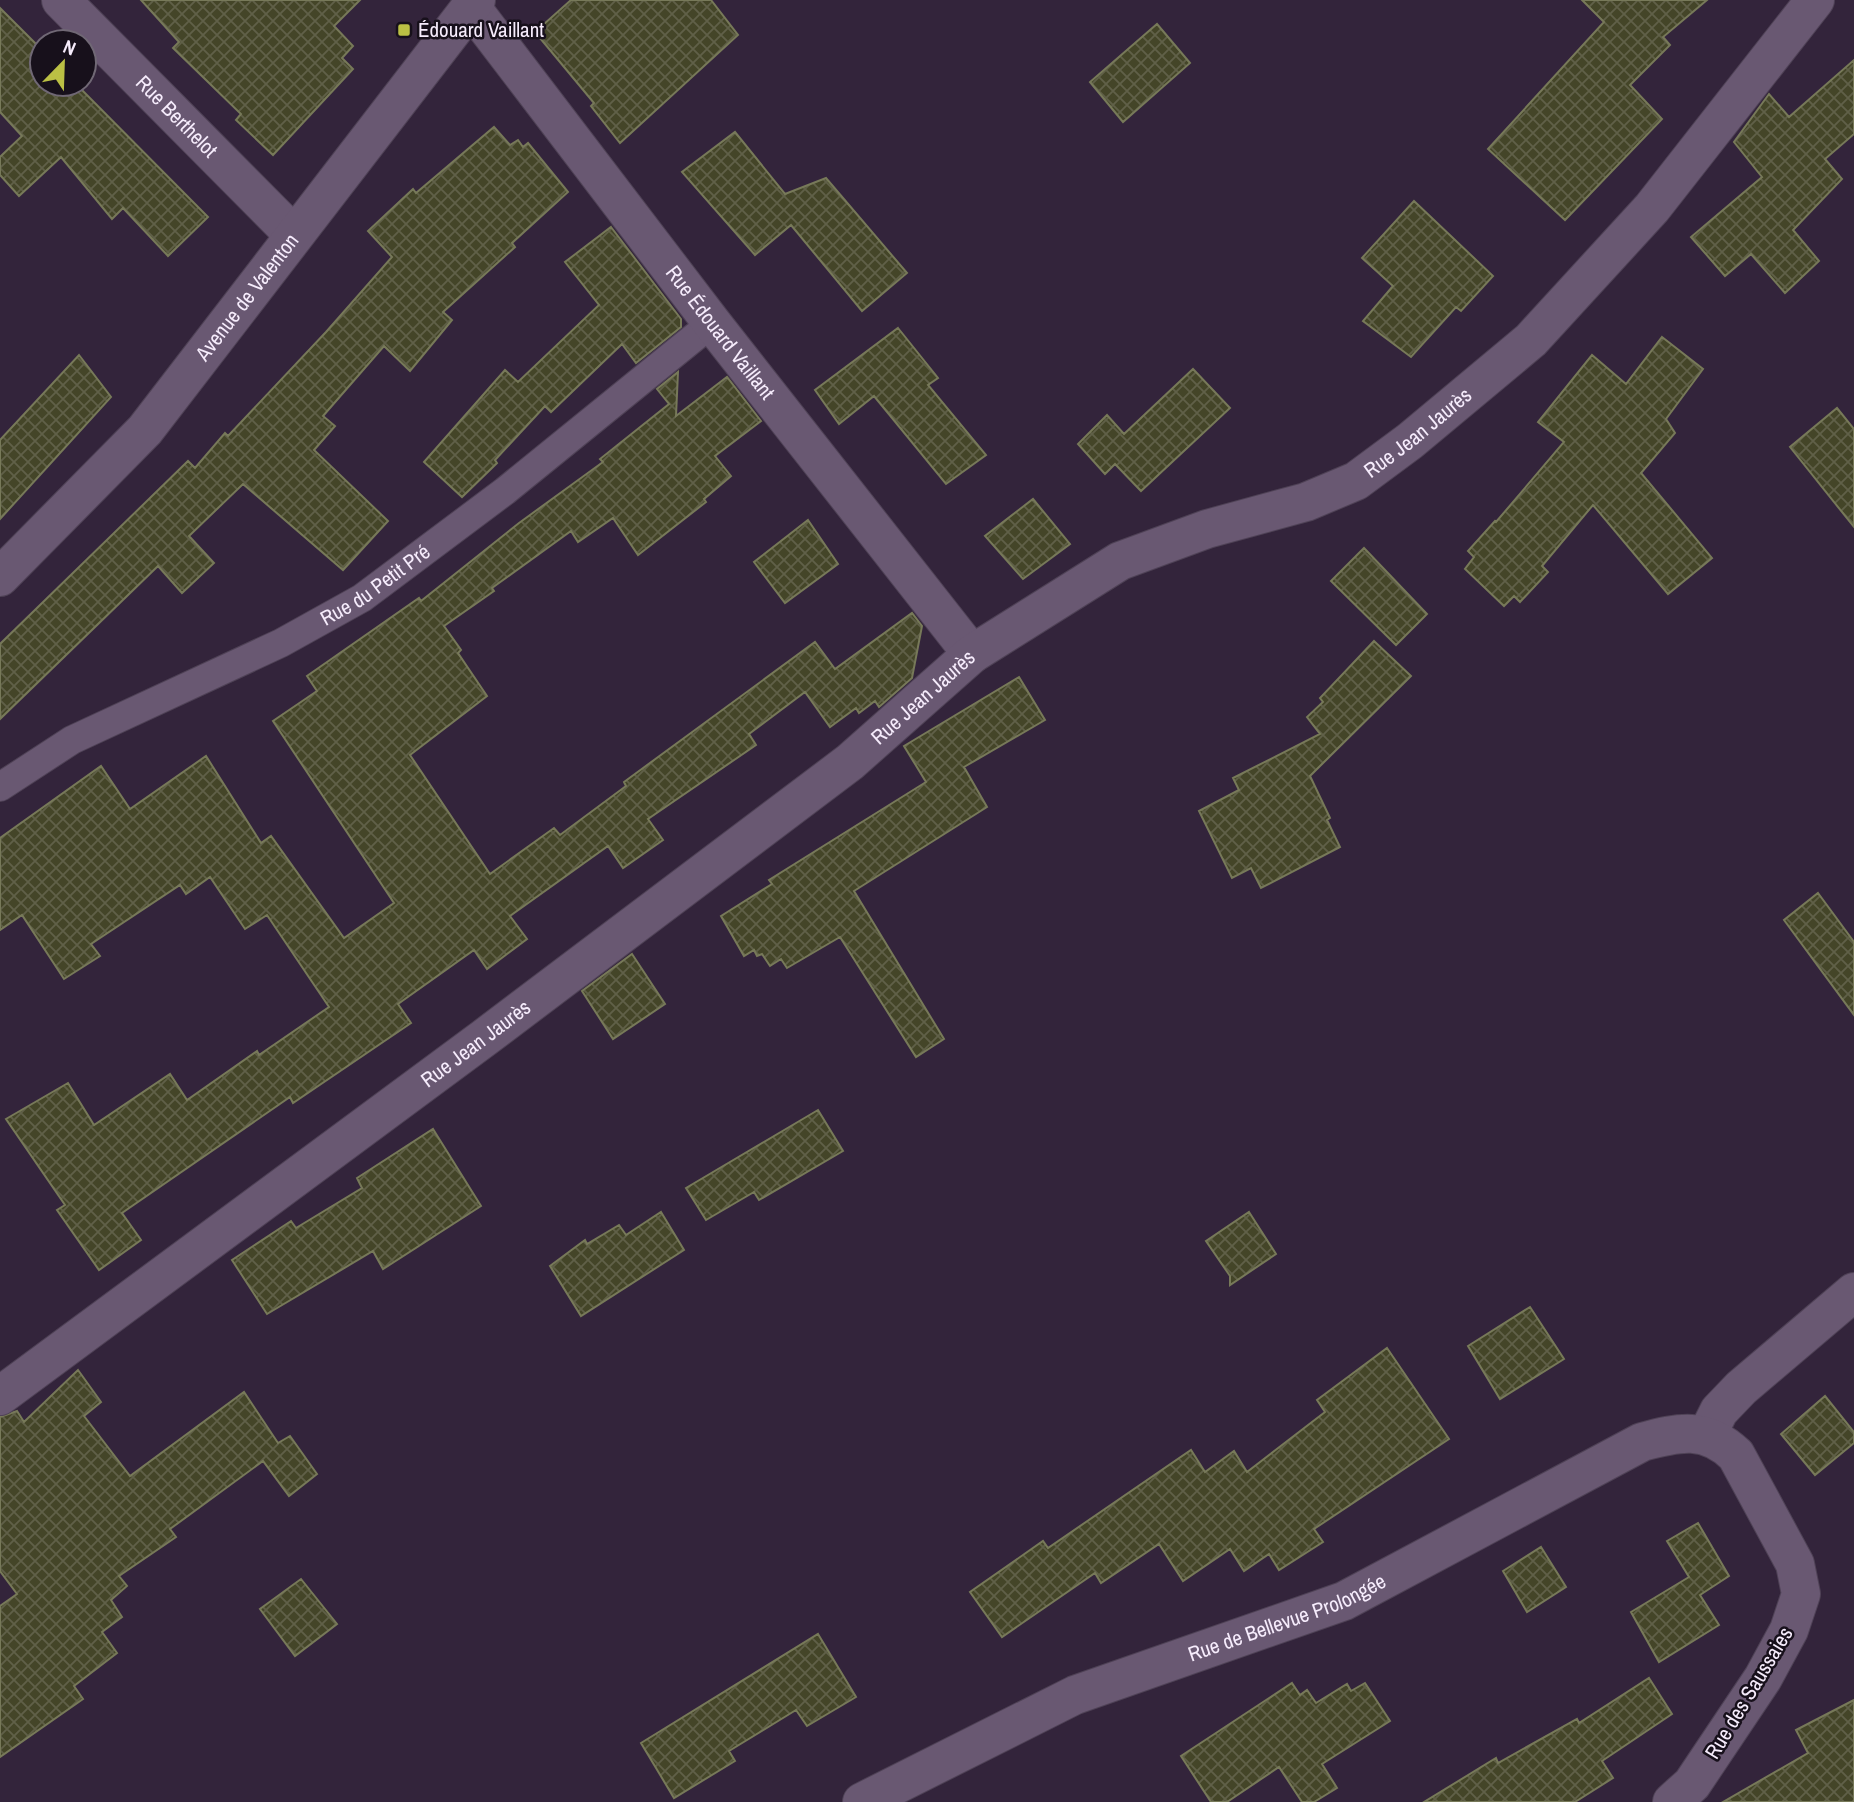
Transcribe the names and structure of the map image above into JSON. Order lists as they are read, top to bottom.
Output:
{
  "streets": {
    "street": [
      "Rue Berthelot",
      "Avenue de Valenton",
      "Rue Édouard Vaillant",
      "Rue Jean Jaurès",
      "Rue de Bellevue Prolongée",
      "Rue des Saussaies"
    ],
    "lane": ["Rue du Petit Pré"]
  },
  "crossings": [
    ["Rue Berthelot", "Avenue de Valenton"],
    ["Avenue de Valenton", "Rue Édouard Vaillant"],
    ["Rue Édouard Vaillant", "Rue Jean Jaurès"],
    ["Rue Édouard Vaillant", "Rue du Petit Pré"],
    ["Rue de Bellevue Prolongée", "Rue des Saussaies"]
  ],
  "places": {
    "transit": ["Édouard Vaillant"]
  },
  "north": "top right"
}
